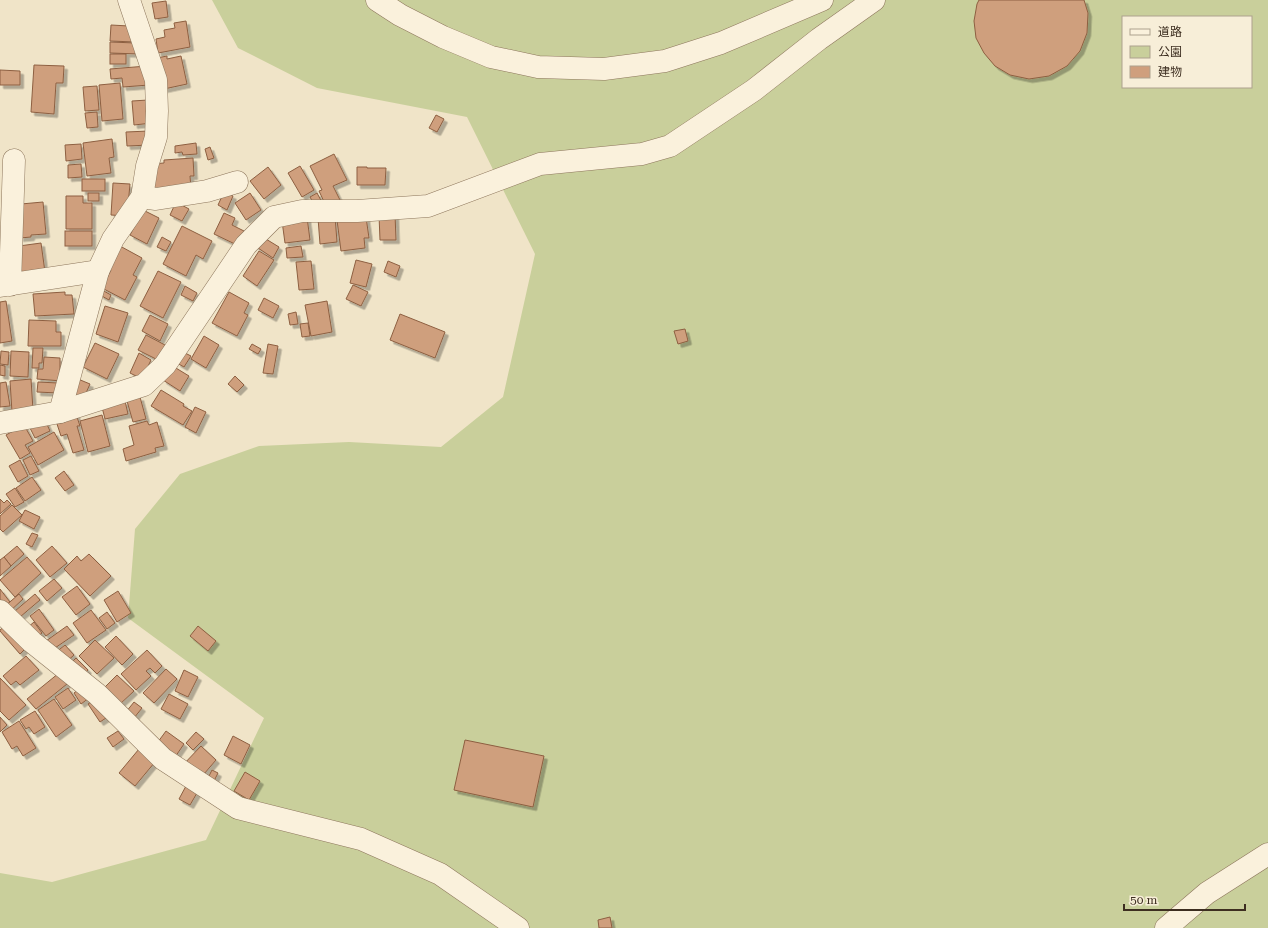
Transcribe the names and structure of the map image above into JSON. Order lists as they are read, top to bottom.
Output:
{
  "legend": ["道路", "公園", "建物"],
  "scale_bar": "50 m"
}
